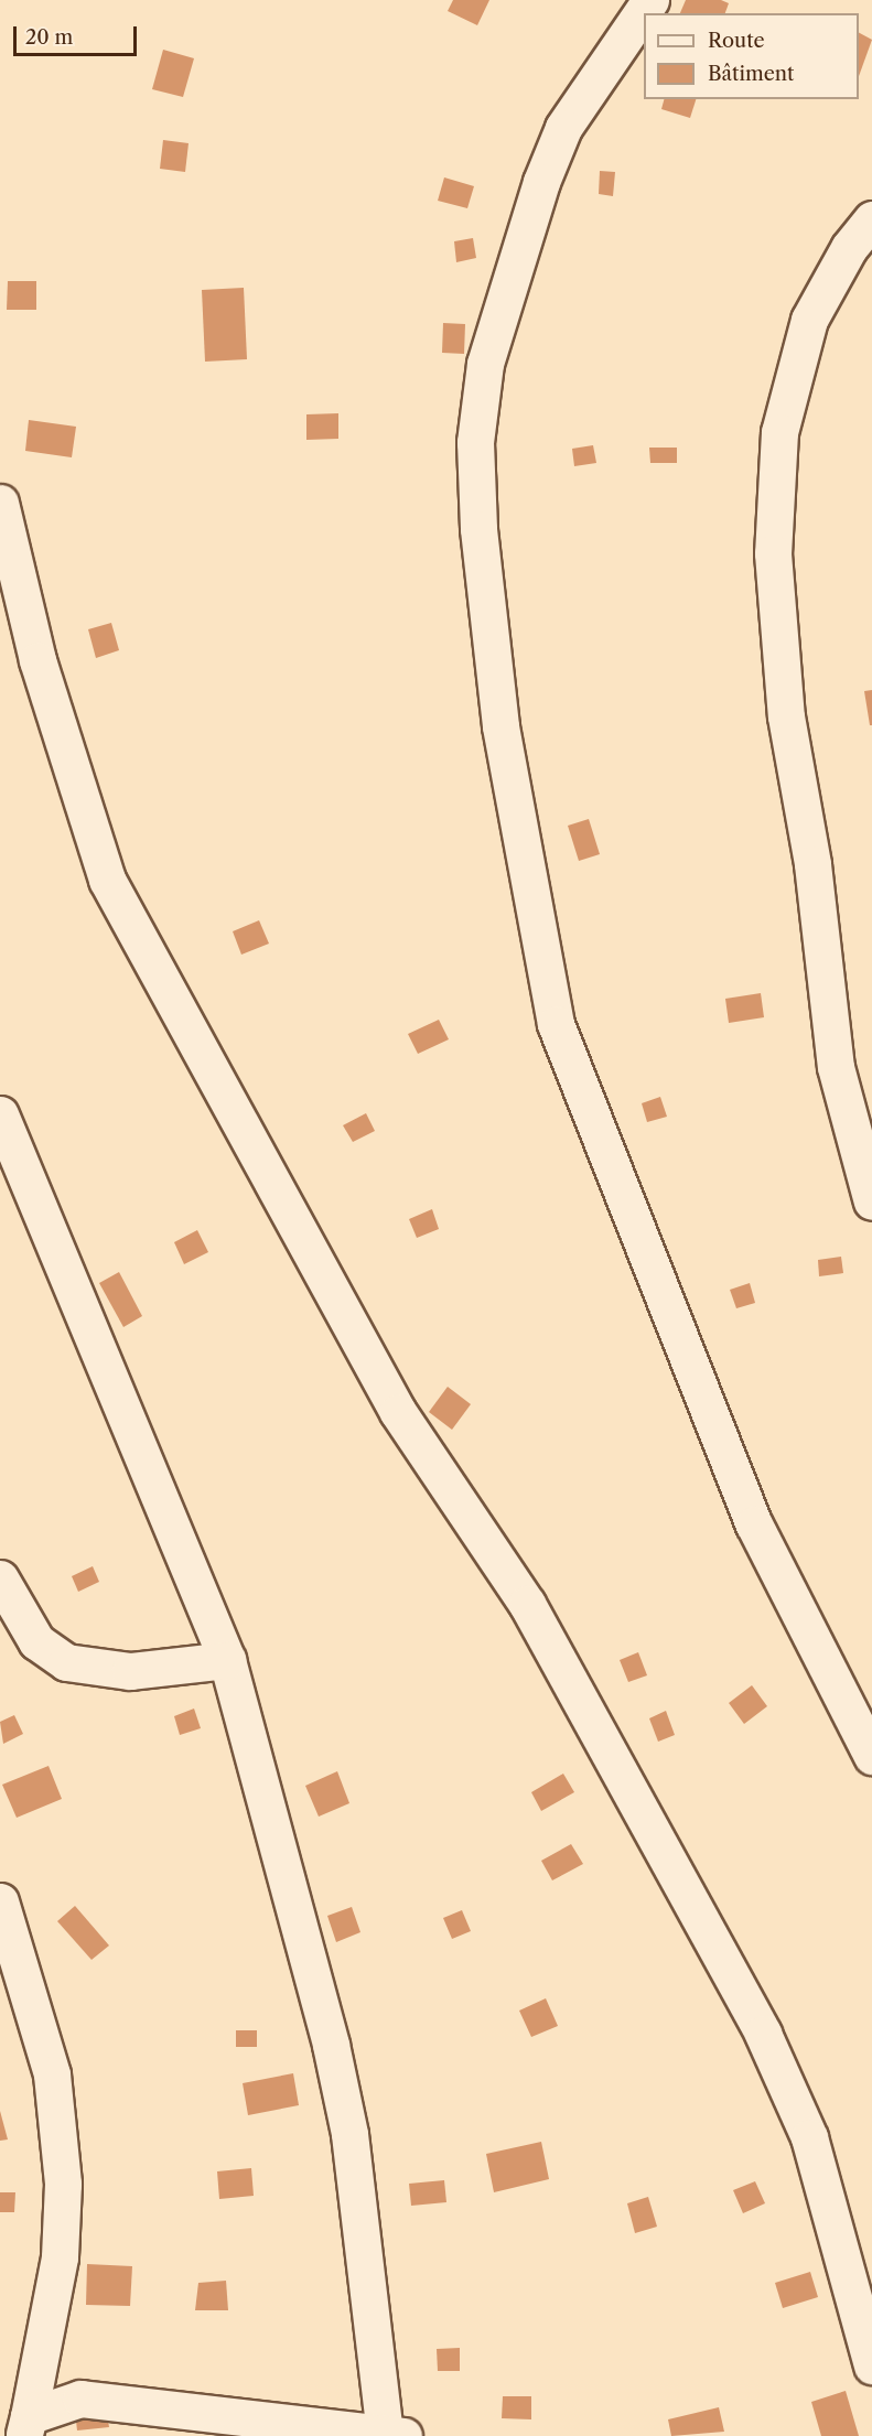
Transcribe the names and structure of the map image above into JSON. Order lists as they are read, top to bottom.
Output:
{
  "legend": ["Route", "Bâtiment"],
  "scale_bar": "20 m"
}
